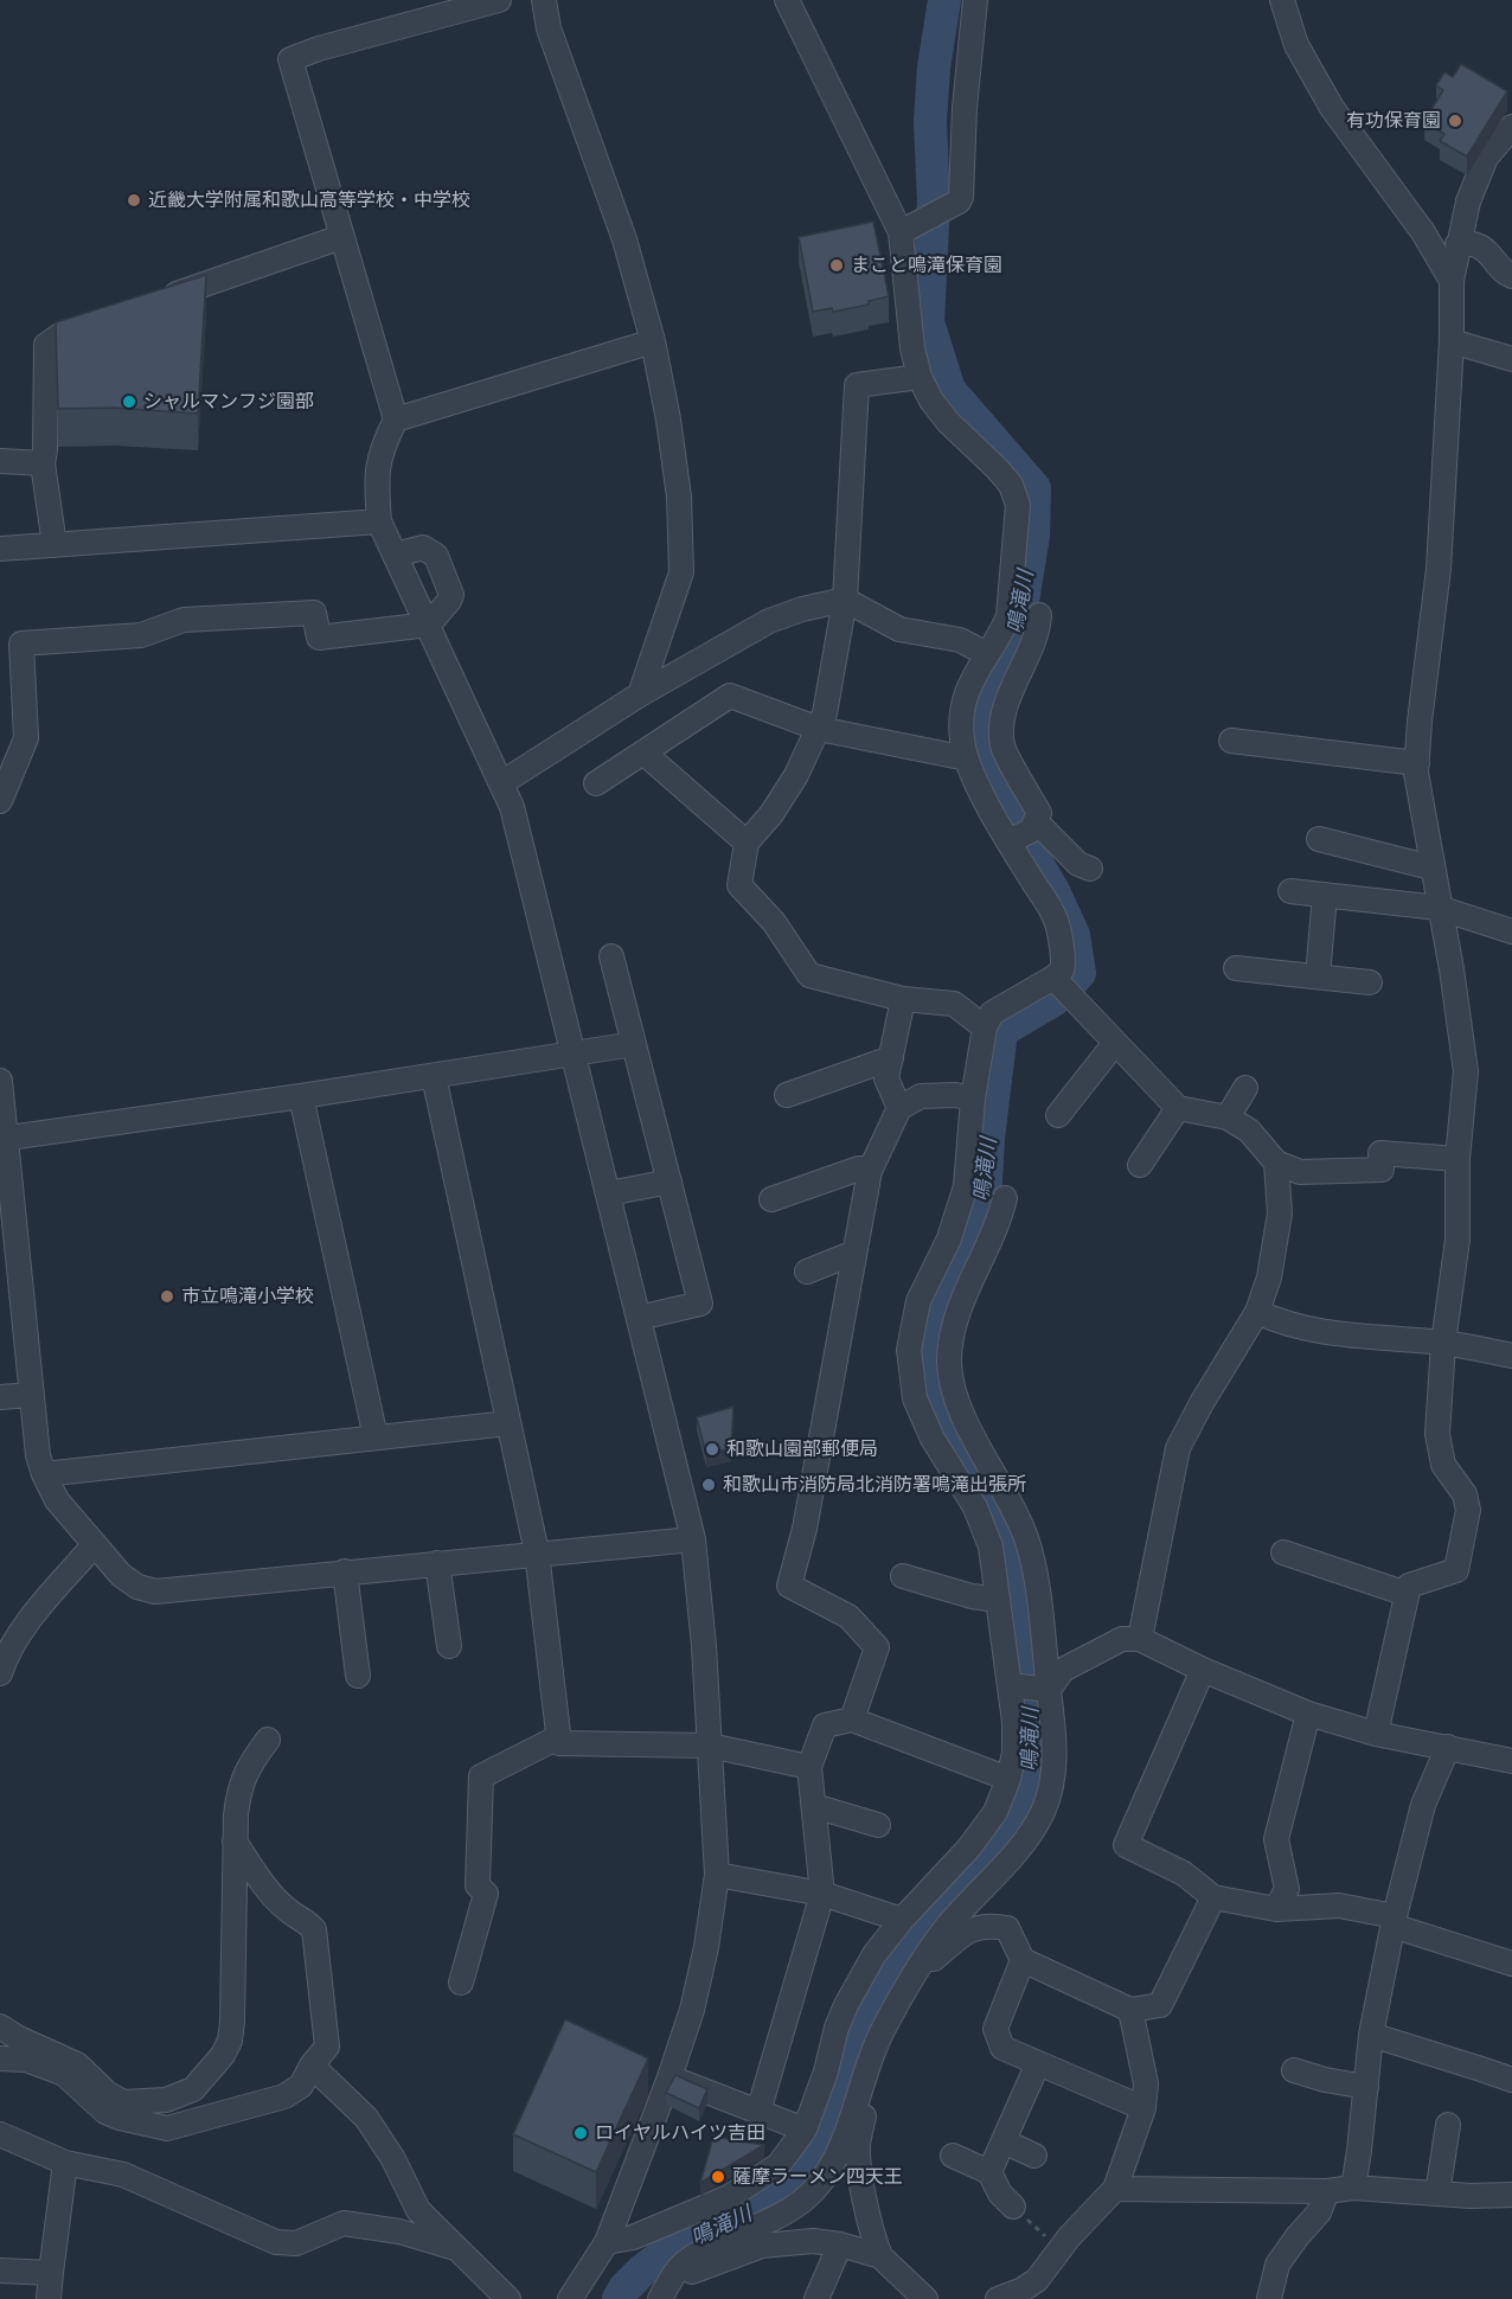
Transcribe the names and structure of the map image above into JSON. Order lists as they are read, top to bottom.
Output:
{
  "water": ["鳴滝川"],
  "places": [
    "有功保育園",
    "近畿大学附属和歌山高等学校・中学校",
    "まこと鳴滝保育園",
    "シャルマンフジ園部",
    "市立鳴滝小学校",
    "和歌山園部郵便局",
    "和歌山市消防局北消防署鳴滝出張所",
    "ロイヤルハイツ吉田",
    "薩摩ラーメン四天王"
  ]
}
